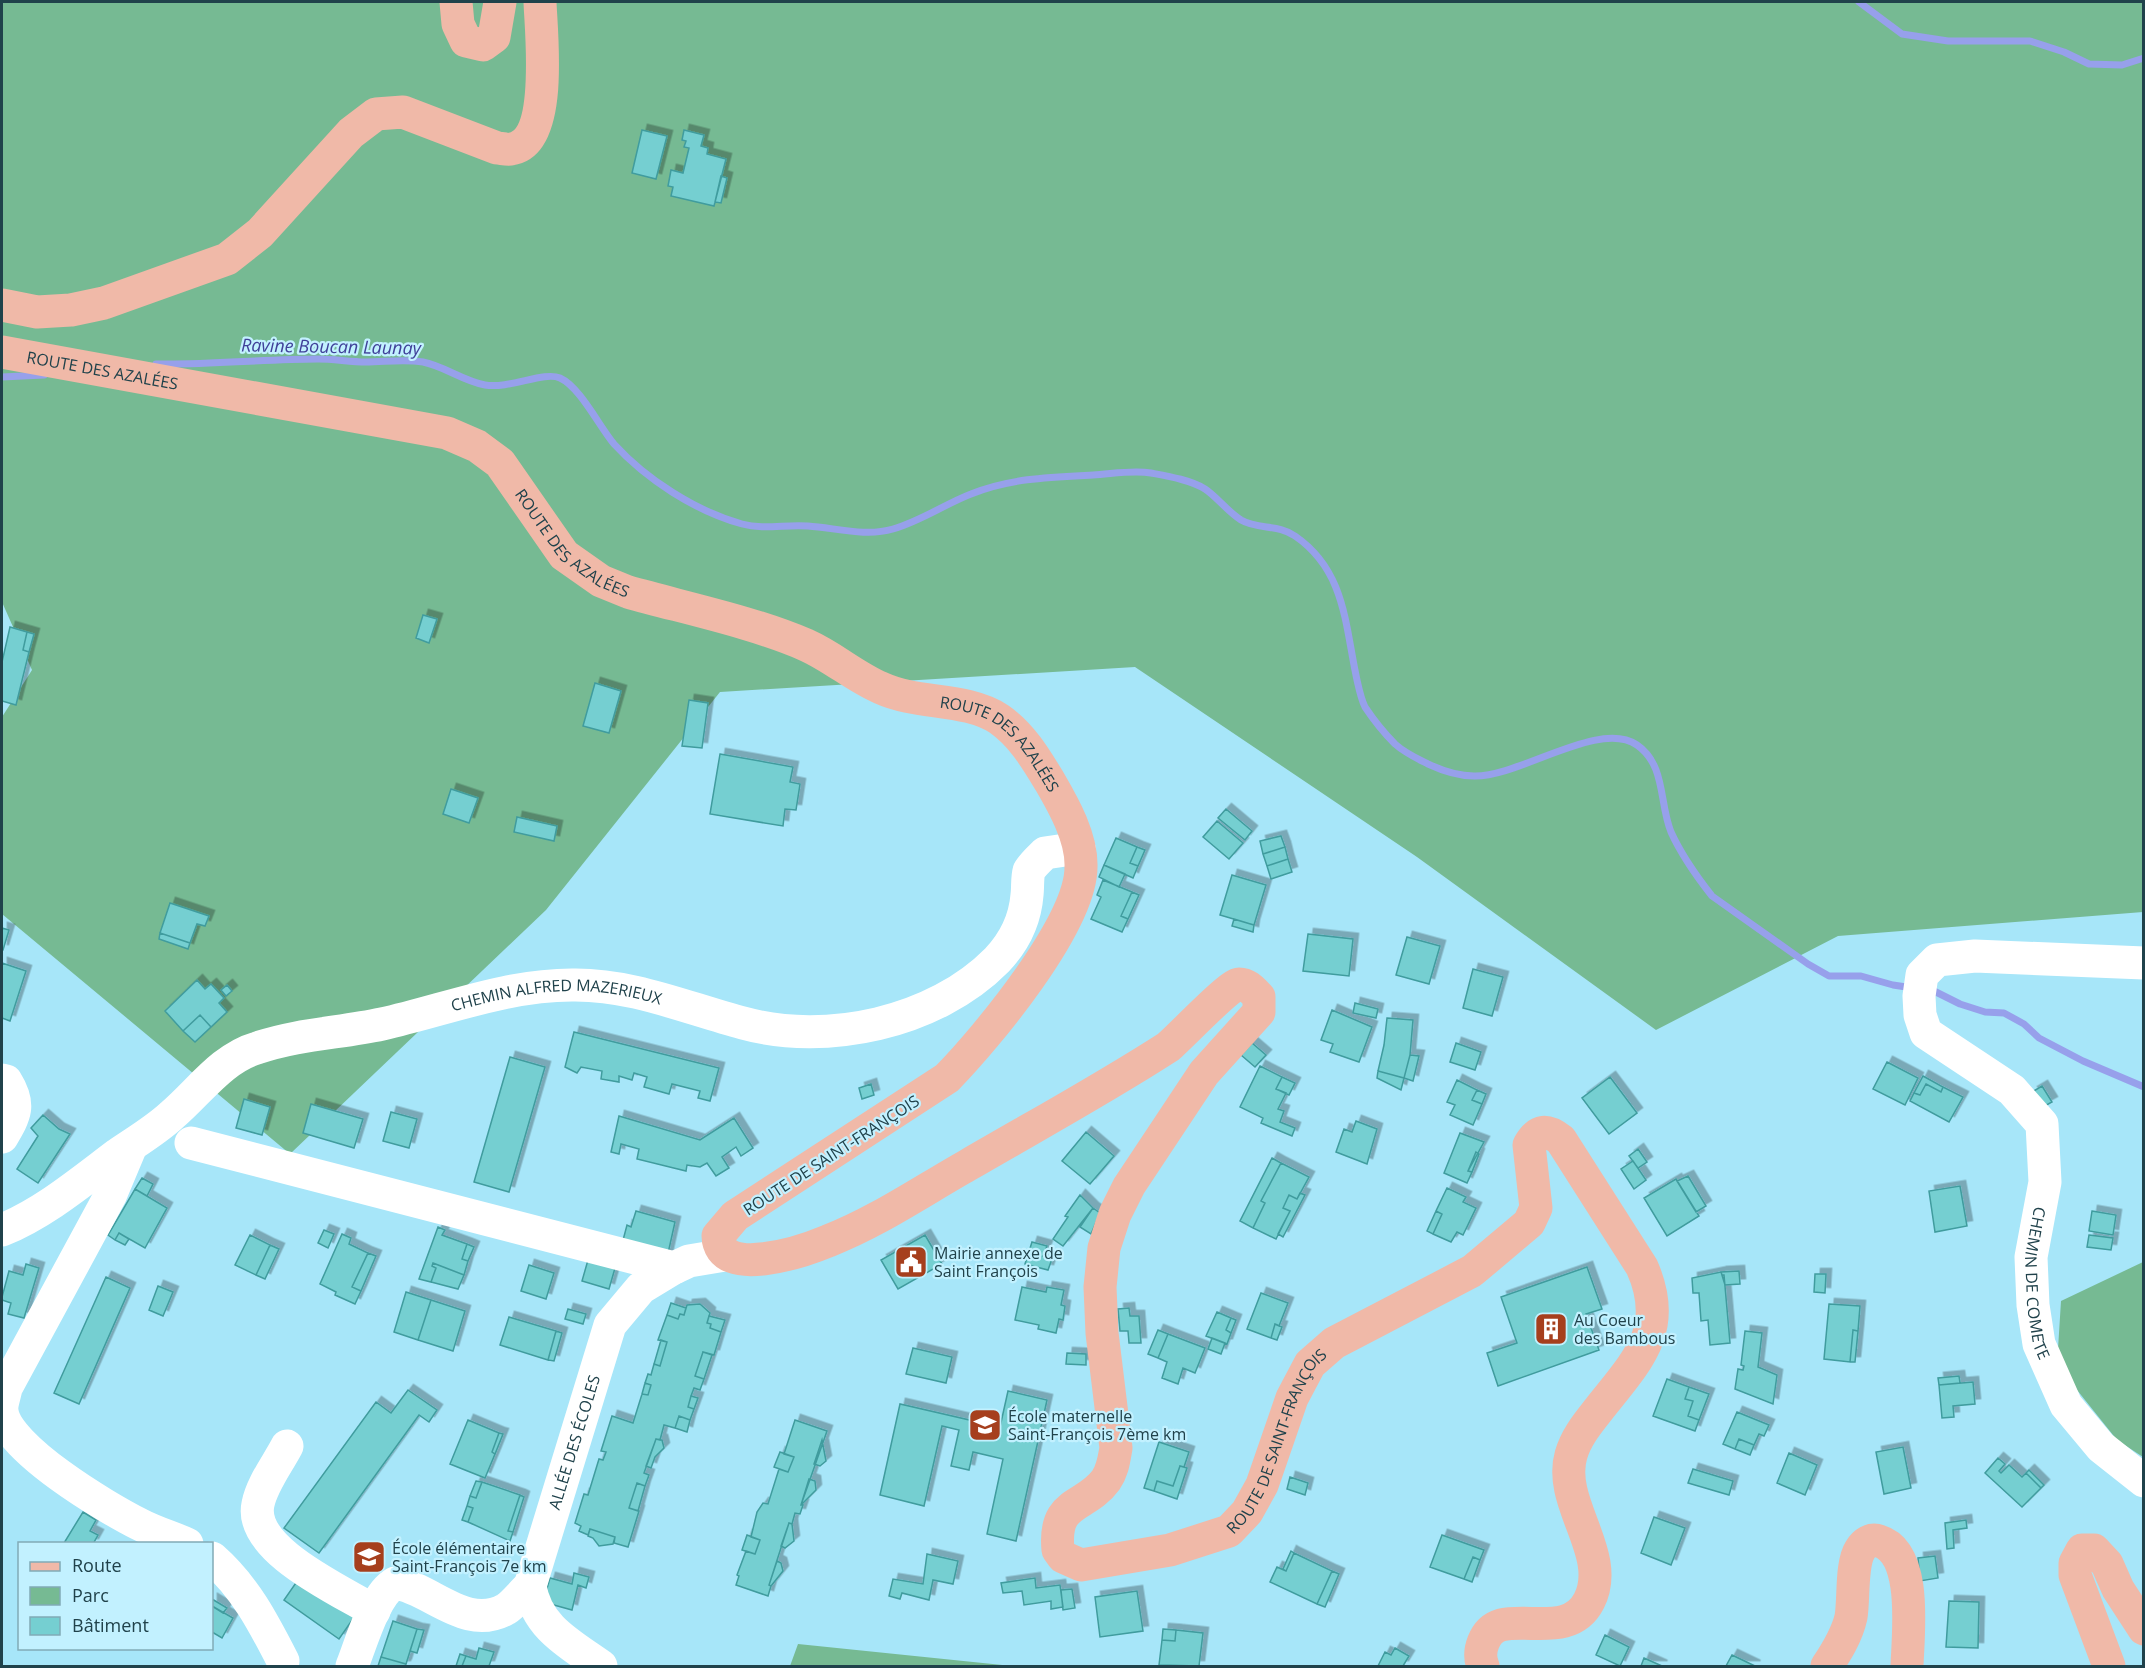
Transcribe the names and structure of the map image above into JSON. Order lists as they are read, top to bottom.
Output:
{
  "streets": {
    "main road": ["ROUTE DES AZALÉES", "ROUTE DE SAINT-FRANÇOIS"],
    "street": ["CHEMIN ALFRED MAZERIEUX", "CHEMIN DE COMETE", "ALLÉE DES ÉCOLES"]
  },
  "crossings": [
    ["ROUTE DES AZALÉES", "CHEMIN ALFRED MAZERIEUX"],
    ["ROUTE DES AZALÉES", "ROUTE DE SAINT-FRANÇOIS"],
    ["CHEMIN ALFRED MAZERIEUX", "ROUTE DE SAINT-FRANÇOIS"],
    ["ROUTE DE SAINT-FRANÇOIS", "ALLÉE DES ÉCOLES"]
  ],
  "water": ["Ravine Boucan Launay"],
  "places": {
    "public building": ["Mairie annexe de Saint François"],
    "building": ["Au Coeur des Bambous"],
    "school or university": ["École maternelle Saint-François 7ème km", "École élémentaire Saint-François 7e km"]
  },
  "legend": ["Route", "Parc", "Bâtiment"]
}
